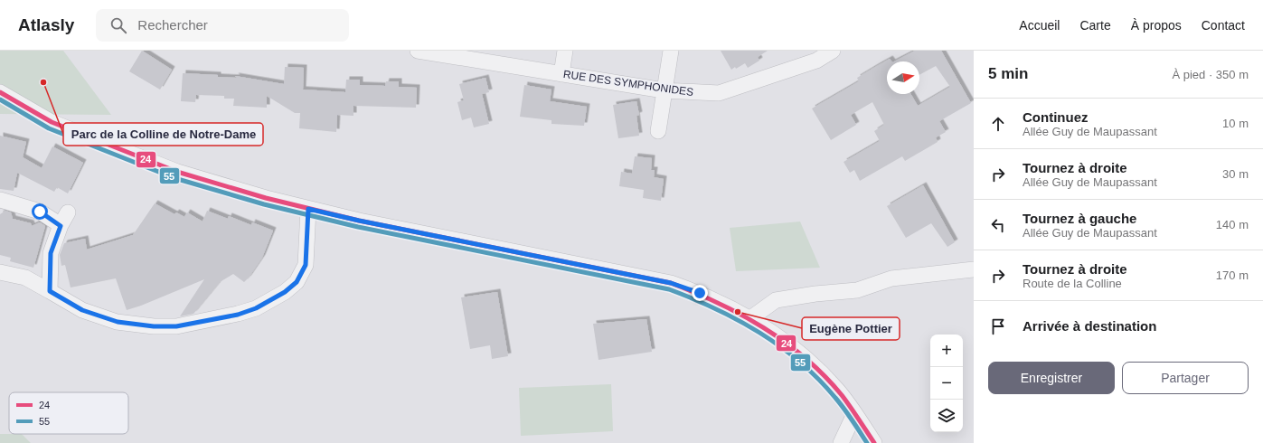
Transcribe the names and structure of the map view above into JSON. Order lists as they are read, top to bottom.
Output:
{
  "streets": {
    "street": ["RUE DES SYMPHONIDES"]
  },
  "places": ["Parc de la Colline de Notre-Dame", "Eugène Pottier"],
  "lines": ["transit line 24", "transit line 55"],
  "legend": ["24", "55"],
  "north": "right",
  "page": {
    "header": "Atlasly",
    "search": "Rechercher",
    "nav": [
      "Accueil",
      "Carte",
      "À propos",
      "Contact"
    ],
    "heading": ["5 min", "À pied · 350 m"],
    "list": [
      ["Continuez", "Allée Guy de Maupassant", "10 m"],
      ["Tournez à droite", "Allée Guy de Maupassant", "30 m"],
      ["Tournez à gauche", "Allée Guy de Maupassant", "140 m"],
      ["Tournez à droite", "Route de la Colline", "170 m"],
      "Arrivée à destination"
    ],
    "map_buttons": ["+", "−"],
    "buttons": ["Enregistrer", "Partager"]
  }
}
